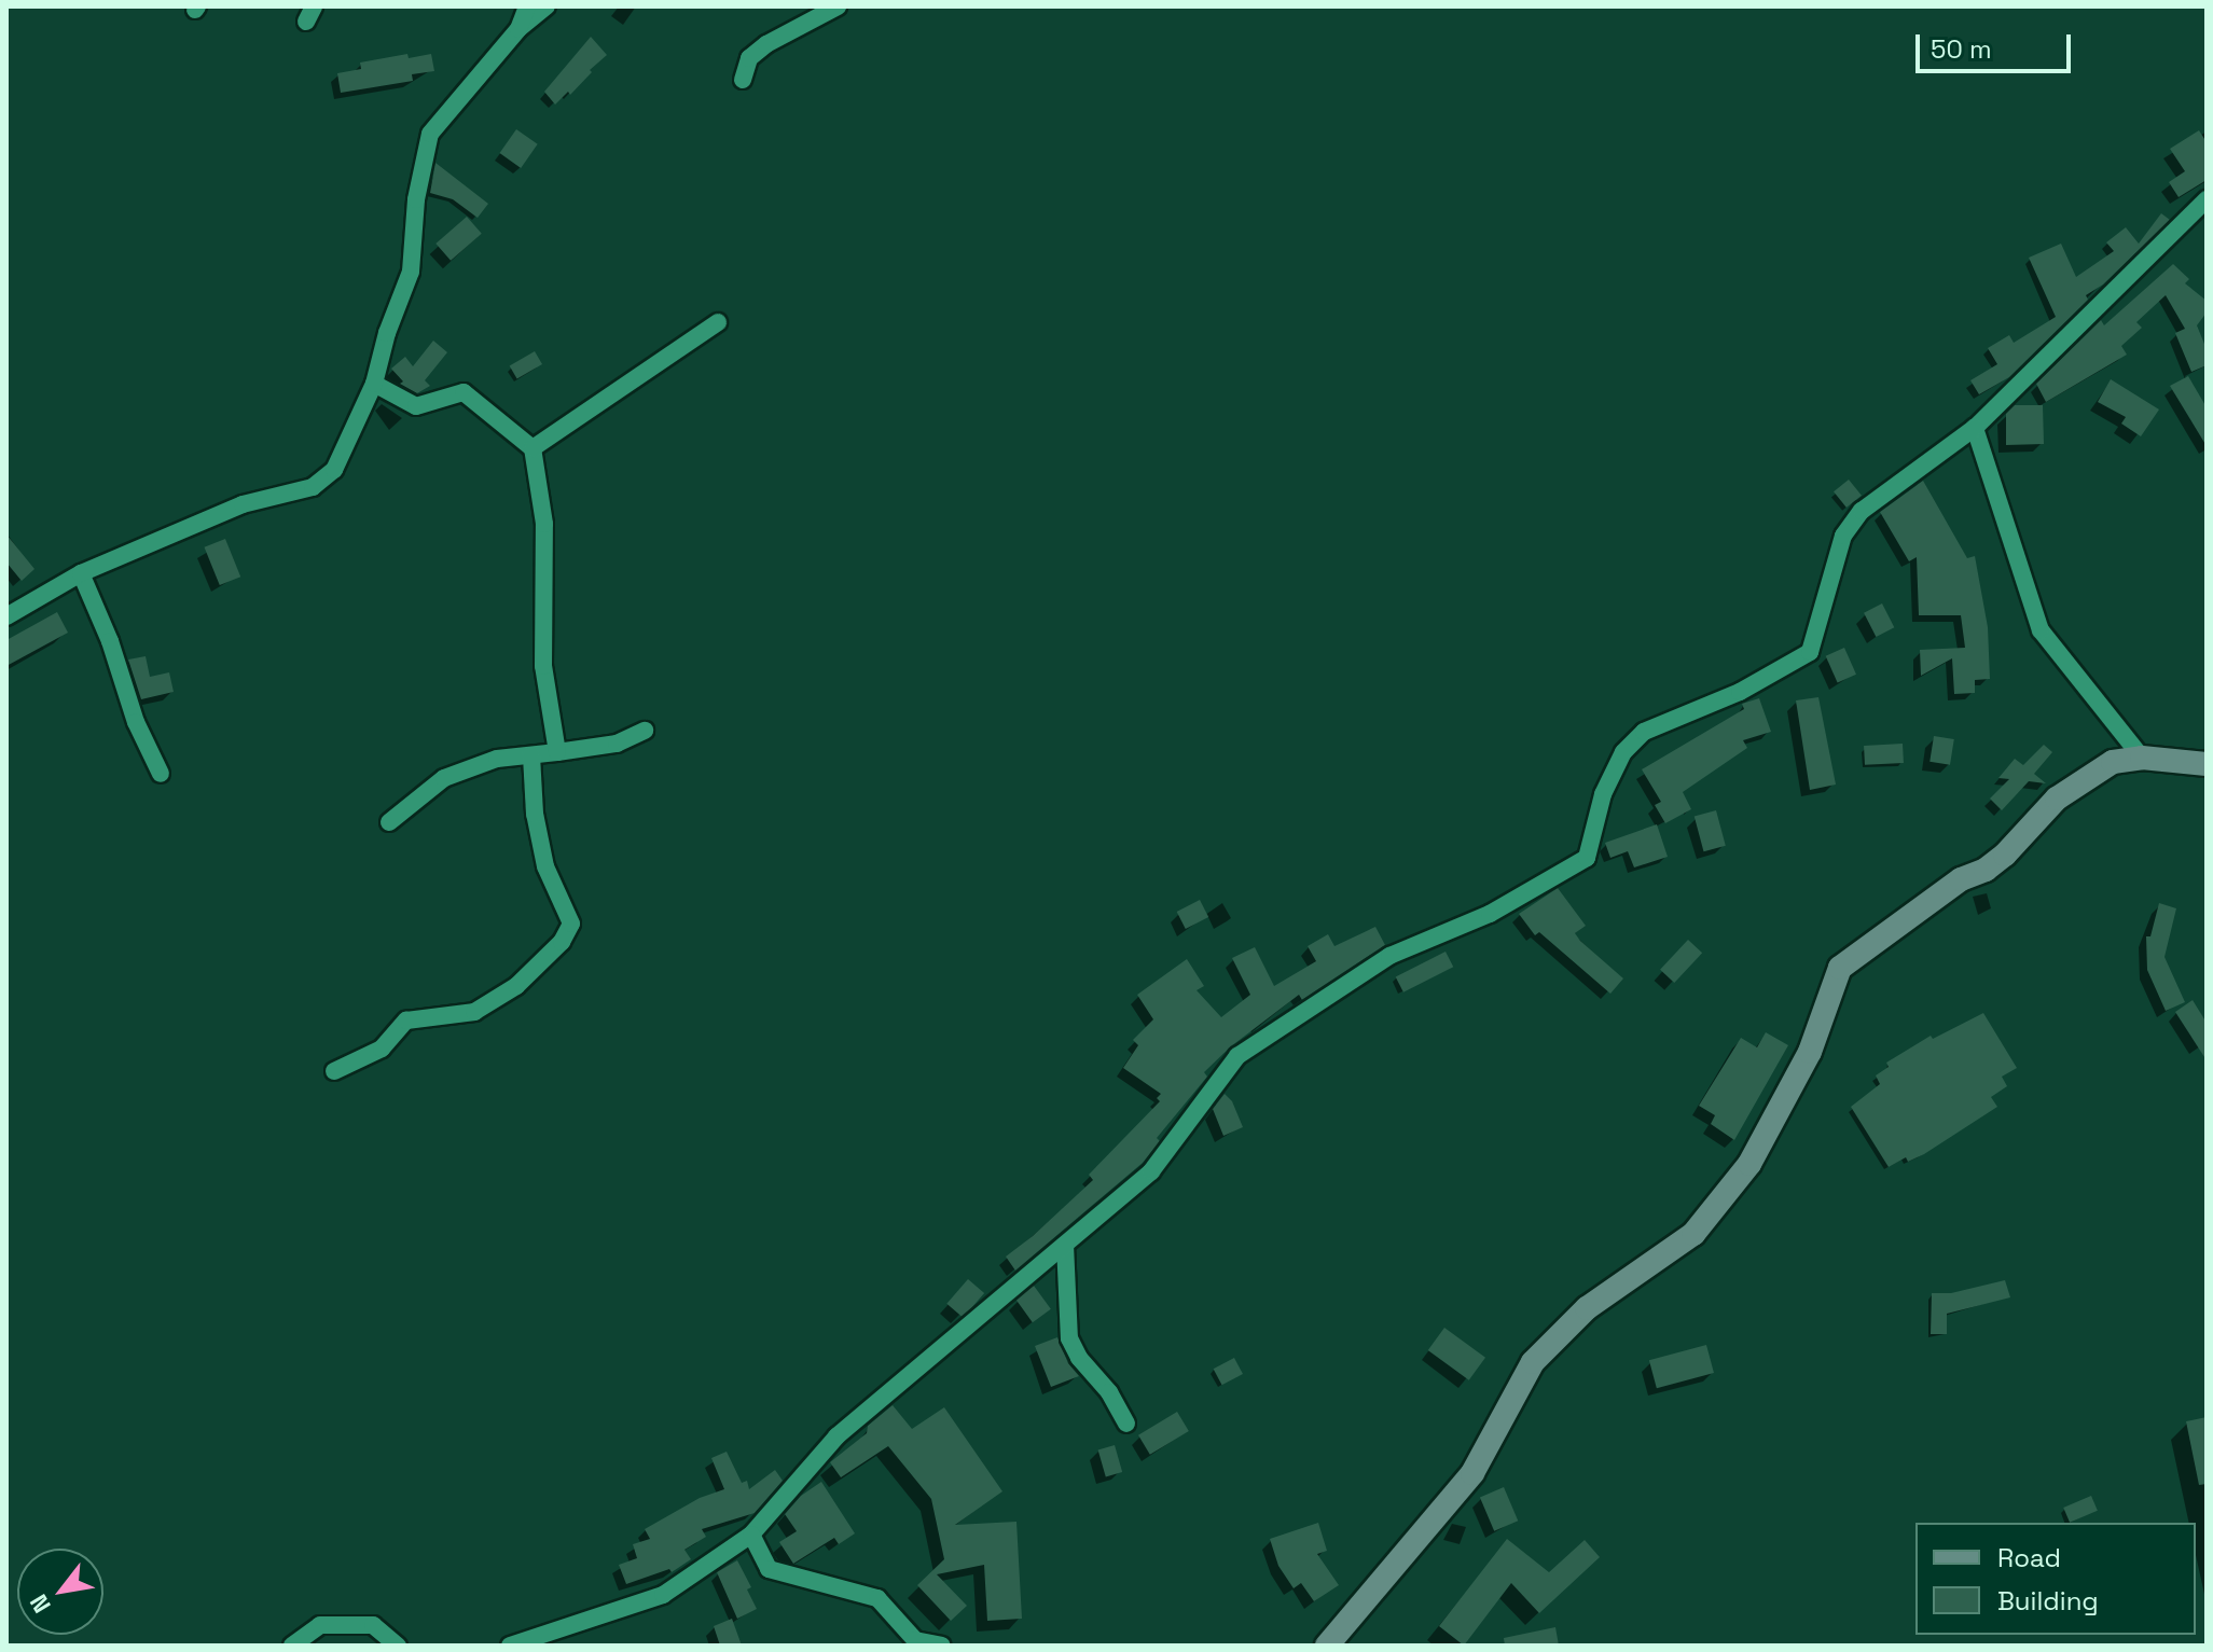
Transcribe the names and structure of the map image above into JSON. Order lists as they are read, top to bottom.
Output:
{
  "legend": ["Road", "Building"],
  "scale_bar": "50 m",
  "north": "bottom left"
}
